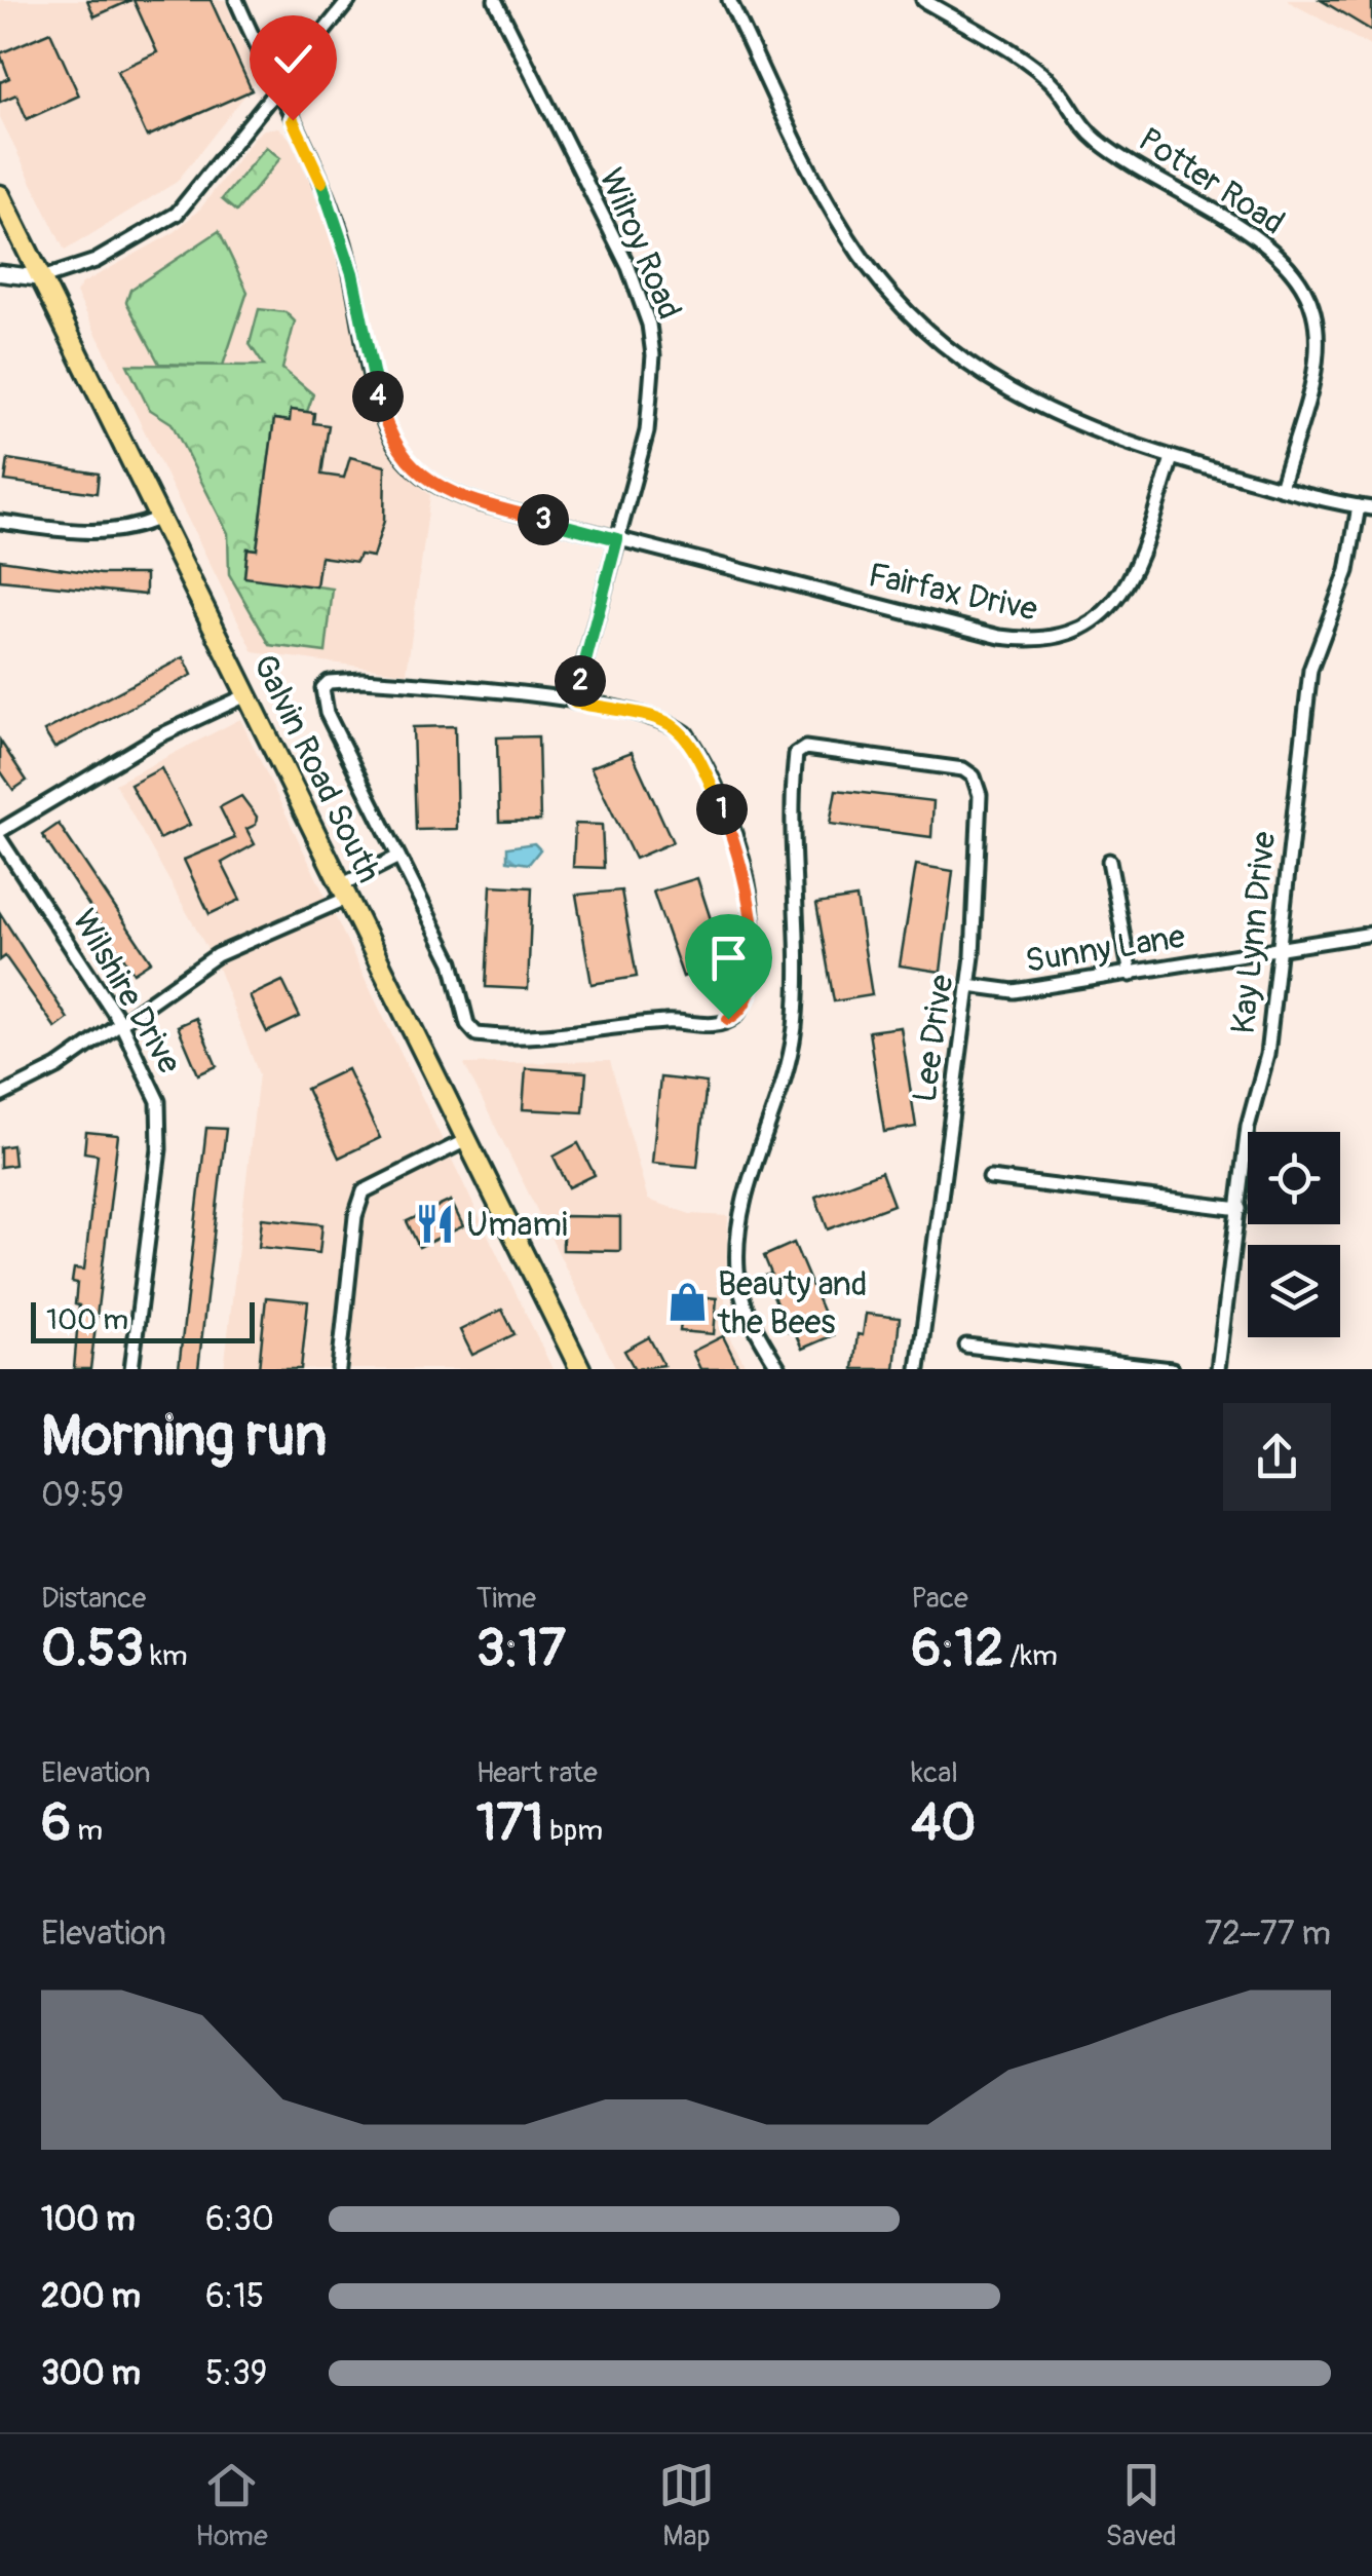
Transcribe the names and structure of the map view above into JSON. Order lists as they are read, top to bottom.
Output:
{
  "streets": {
    "main road": ["Galvin Road South"],
    "street": [
      "Potter Road",
      "Wilroy Road",
      "Fairfax Drive",
      "Kay Lynn Drive",
      "Sunny Lane",
      "Wilshire Drive",
      "Lee Drive"
    ]
  },
  "crossings": [
    ["Wilroy Road", "Fairfax Drive"],
    ["Kay Lynn Drive", "Sunny Lane"],
    ["Sunny Lane", "Lee Drive"]
  ],
  "places": {
    "restaurant": ["Umami"],
    "shop": ["Beauty and the Bees"]
  },
  "scale_bar": "100 m",
  "page": {
    "pins": [
      "4",
      "3",
      "2",
      "1"
    ],
    "scale": "100 m",
    "heading": ["Morning run", "09:59"],
    "stats": [
      ["Distance", "0.53 km"],
      ["Time", "3:17"],
      ["Pace", "6:12 /km"],
      ["Elevation", "6 m"],
      ["Heart rate", "171 bpm"],
      ["kcal", "40"]
    ],
    "chart": ["Elevation", "72–77 m"],
    "list": [
      {
        "name": "100 m",
        "note": "6:30"
      },
      {
        "name": "200 m",
        "note": "6:15"
      },
      {
        "name": "300 m",
        "note": "5:39"
      }
    ],
    "tabs": ["Home", "Map", "Saved"]
  }
}
